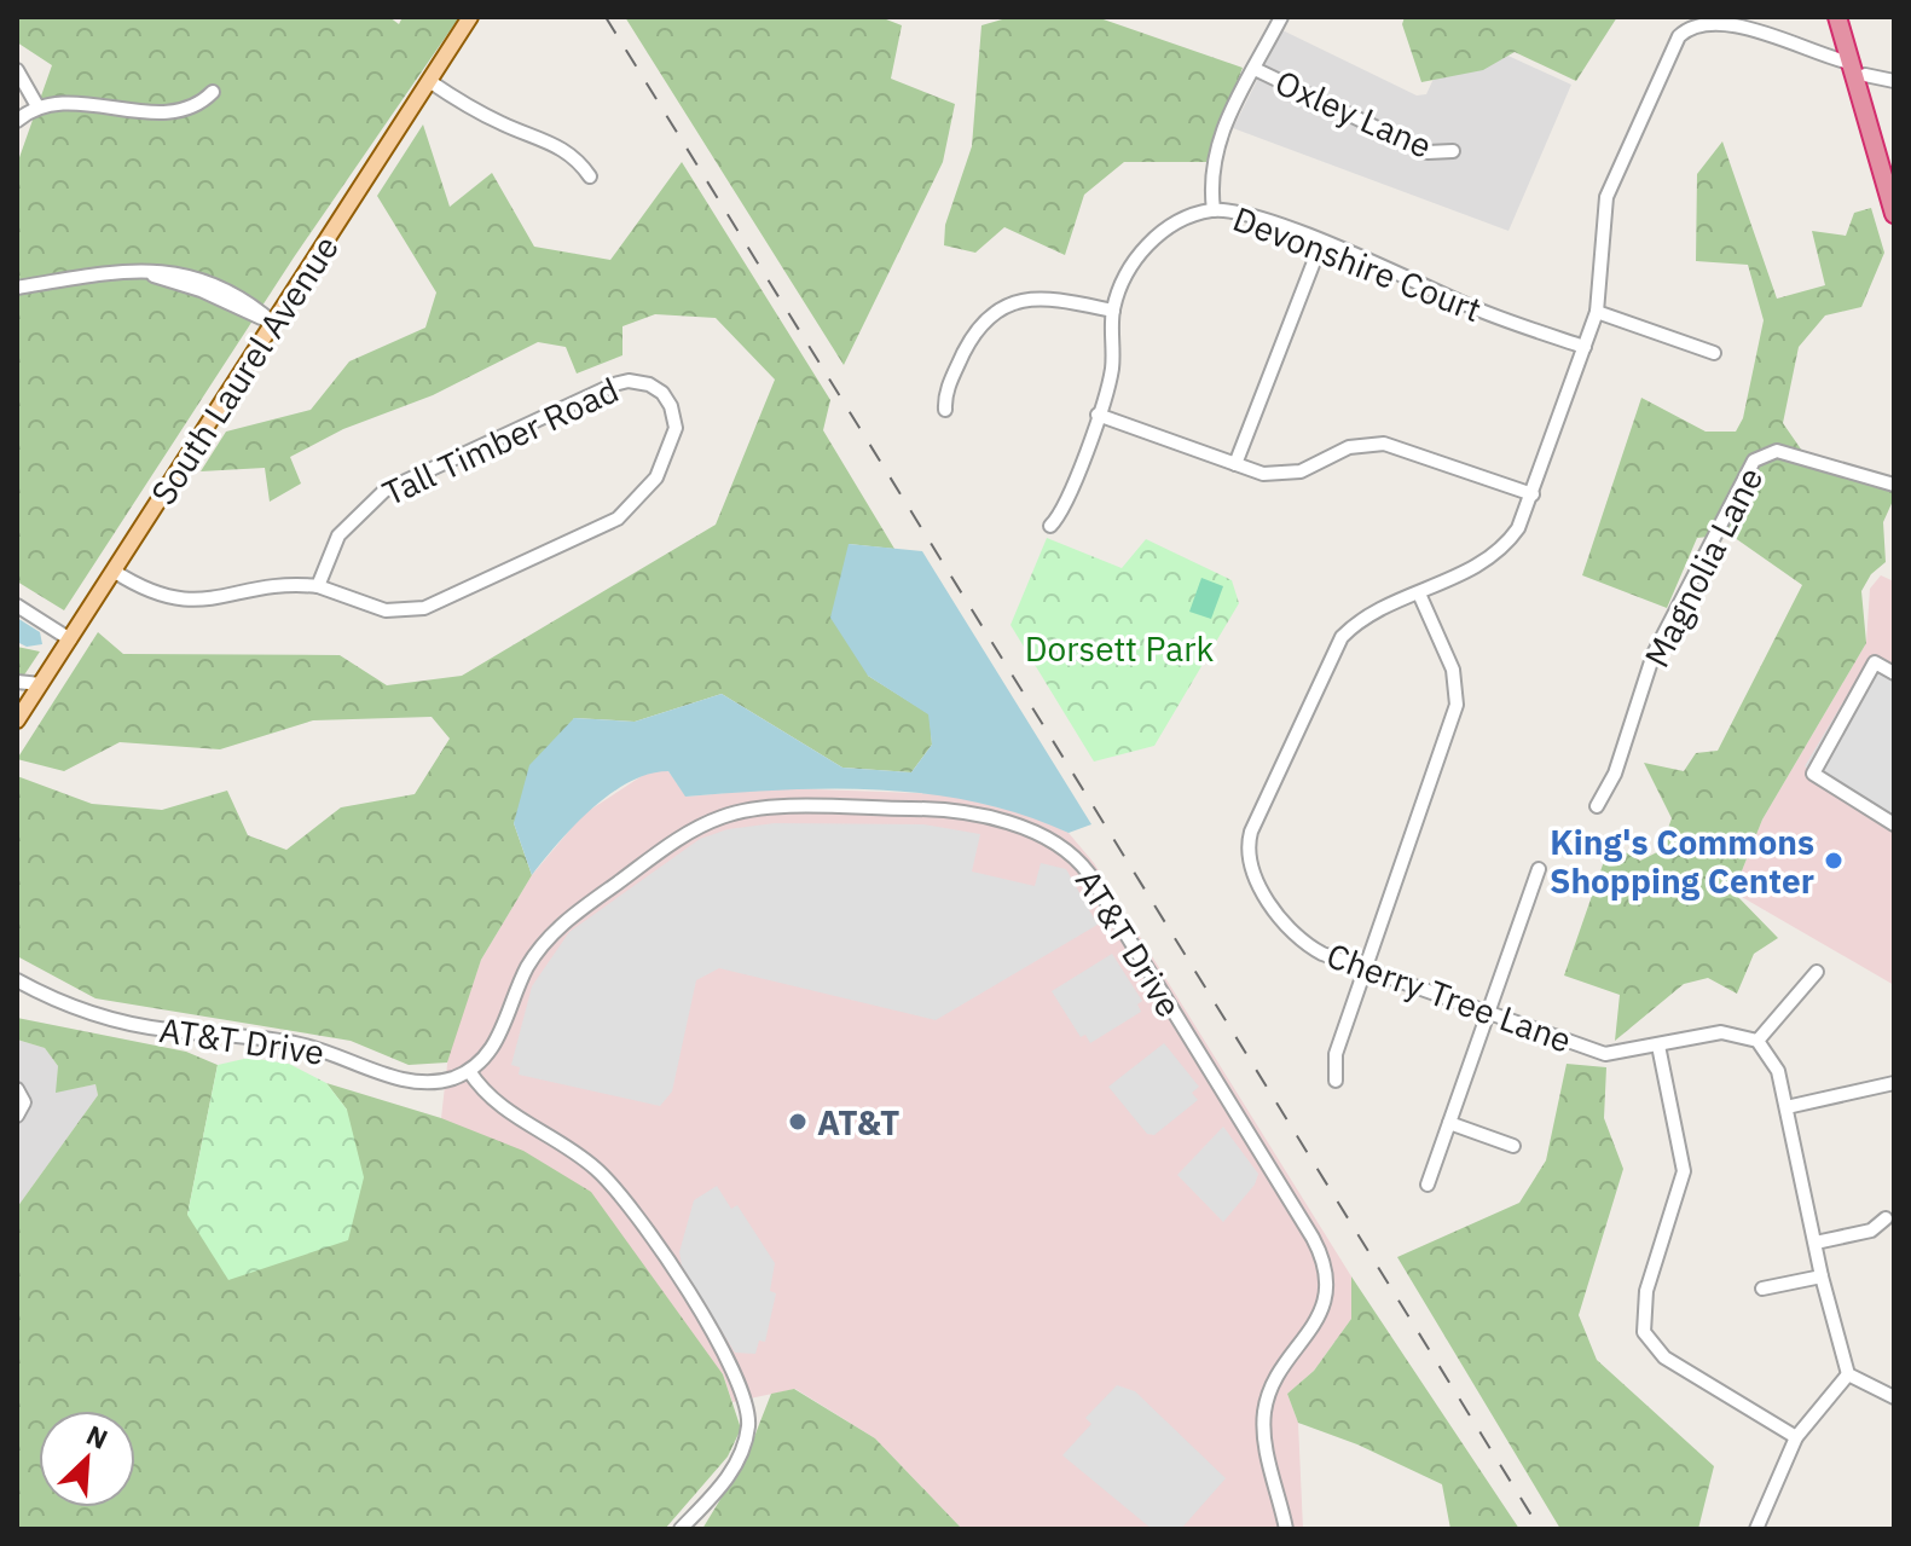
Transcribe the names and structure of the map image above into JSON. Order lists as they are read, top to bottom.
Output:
{
  "streets": {
    "main road": ["South Laurel Avenue"],
    "street": [
      "Oxley Lane",
      "Devonshire Court",
      "Tall Timber Road",
      "Magnolia Lane",
      "AT&T Drive",
      "Cherry Tree Lane"
    ]
  },
  "crossings": [
    ["Devonshire Court", "Cherry Tree Lane"],
    ["South Laurel Avenue", "Tall Timber Road"]
  ],
  "parks": ["Dorsett Park"],
  "places": ["King's Commons Shopping Center", "AT&T"],
  "north": "top right"
}
